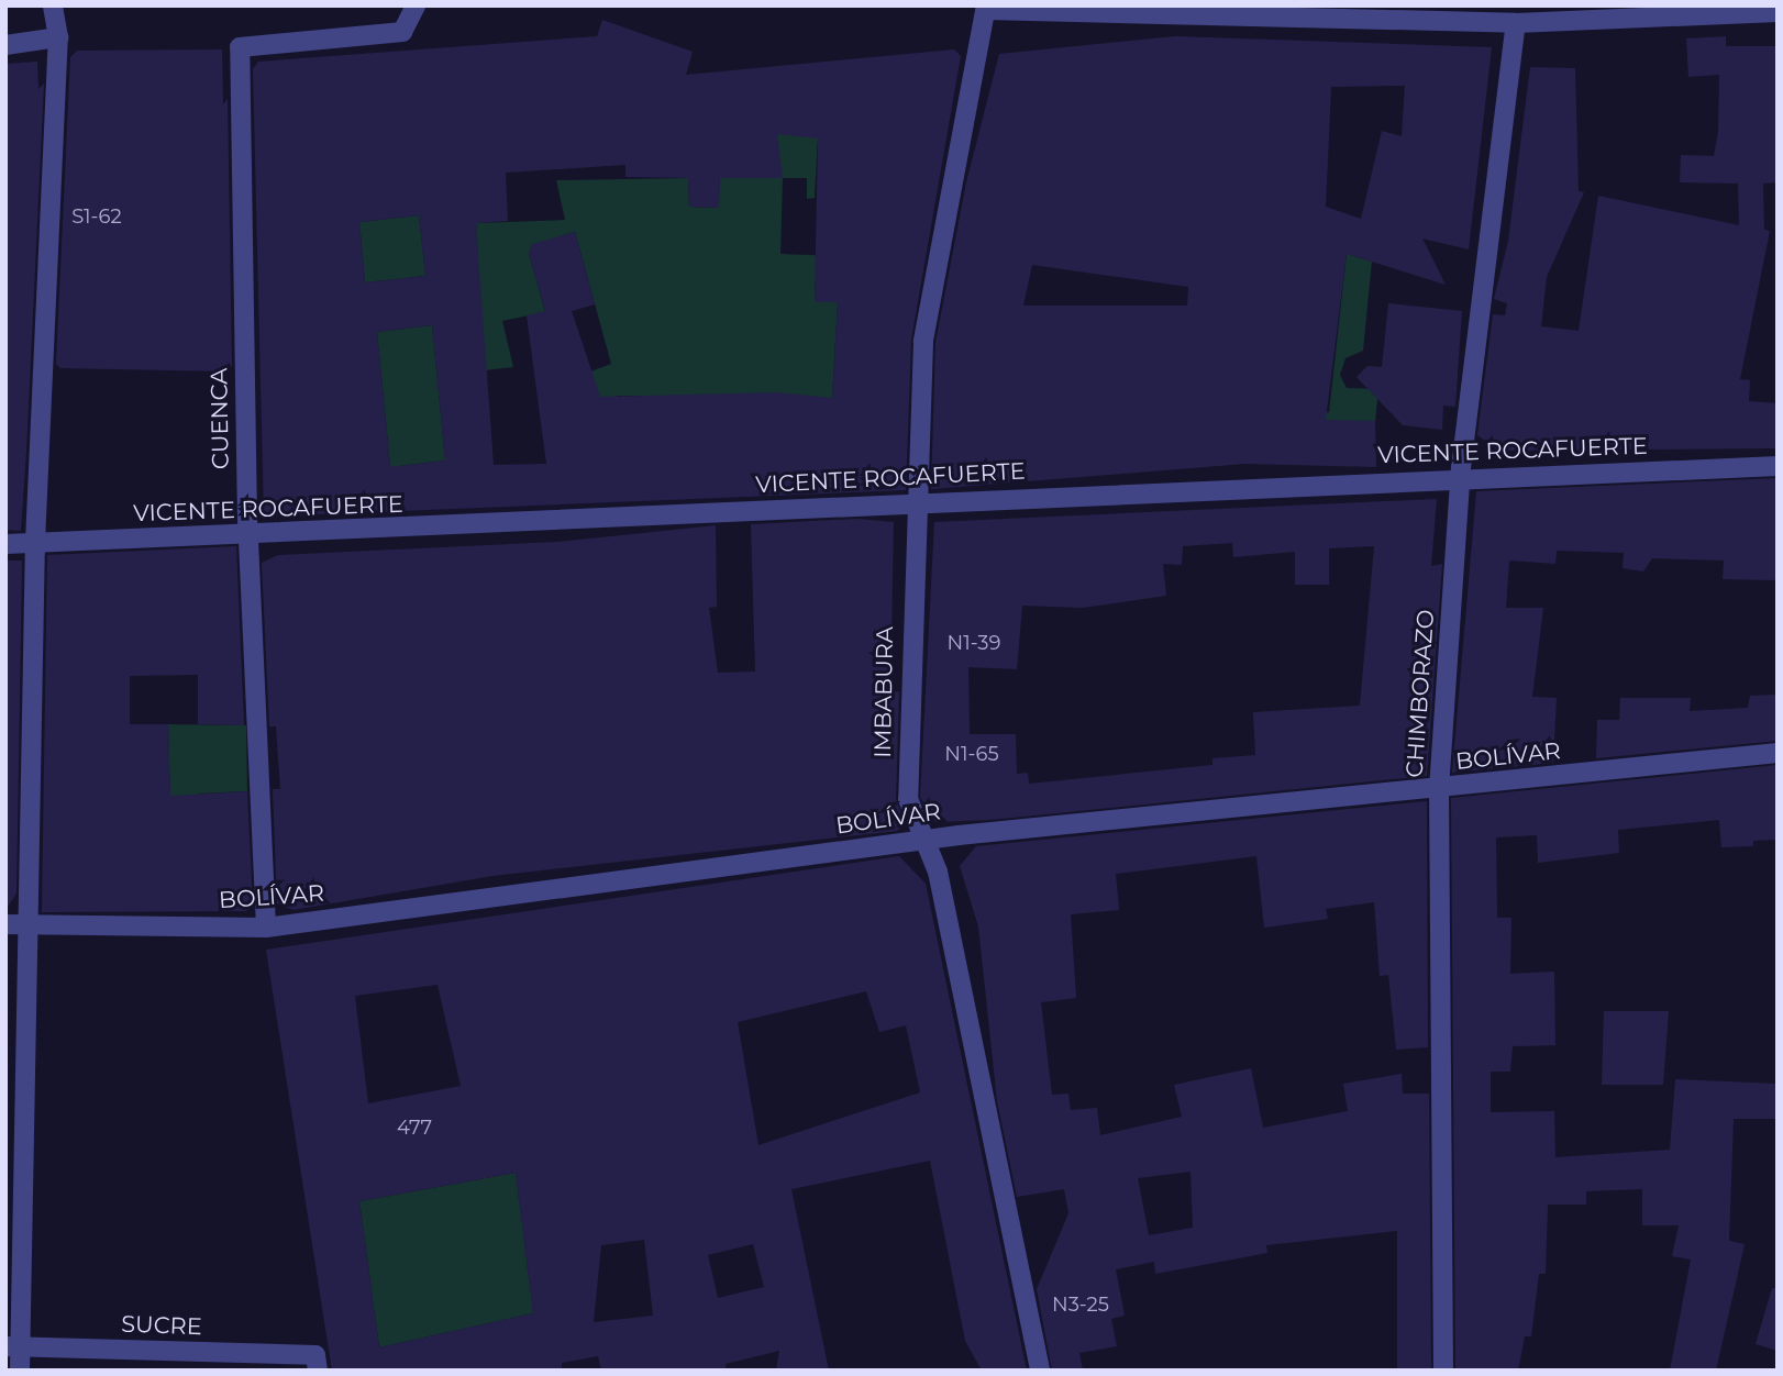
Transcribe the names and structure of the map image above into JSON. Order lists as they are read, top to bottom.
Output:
{
  "streets": {
    "street": [
      "CUENCA",
      "VICENTE ROCAFUERTE",
      "IMBABURA",
      "CHIMBORAZO",
      "BOLÍVAR",
      "SUCRE"
    ]
  },
  "crossings": [
    ["CUENCA", "VICENTE ROCAFUERTE"],
    ["CUENCA", "BOLÍVAR"],
    ["VICENTE ROCAFUERTE", "IMBABURA"],
    ["VICENTE ROCAFUERTE", "CHIMBORAZO"],
    ["IMBABURA", "BOLÍVAR"],
    ["CHIMBORAZO", "BOLÍVAR"]
  ],
  "house_numbers": [
    "S1-62",
    "N1-39",
    "N1-65",
    "477",
    "N3-25"
  ]
}
